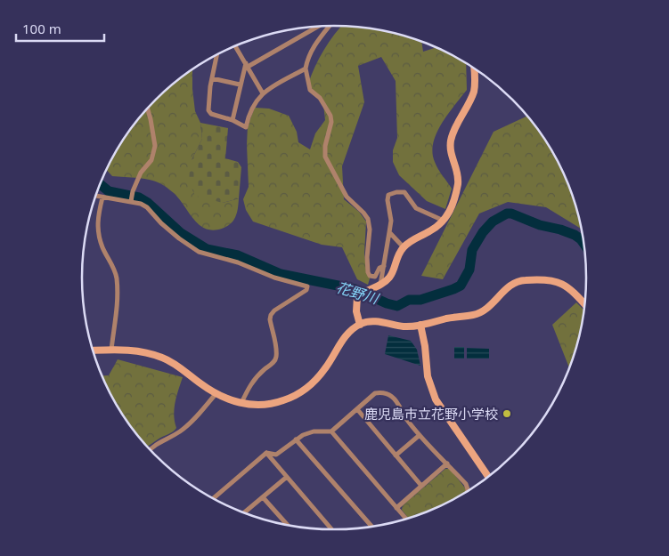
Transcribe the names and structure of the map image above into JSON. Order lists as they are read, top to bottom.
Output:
{
  "water": ["花野川"],
  "places": ["鹿児島市立花野小学校"],
  "scale_bar": "100 m"
}
